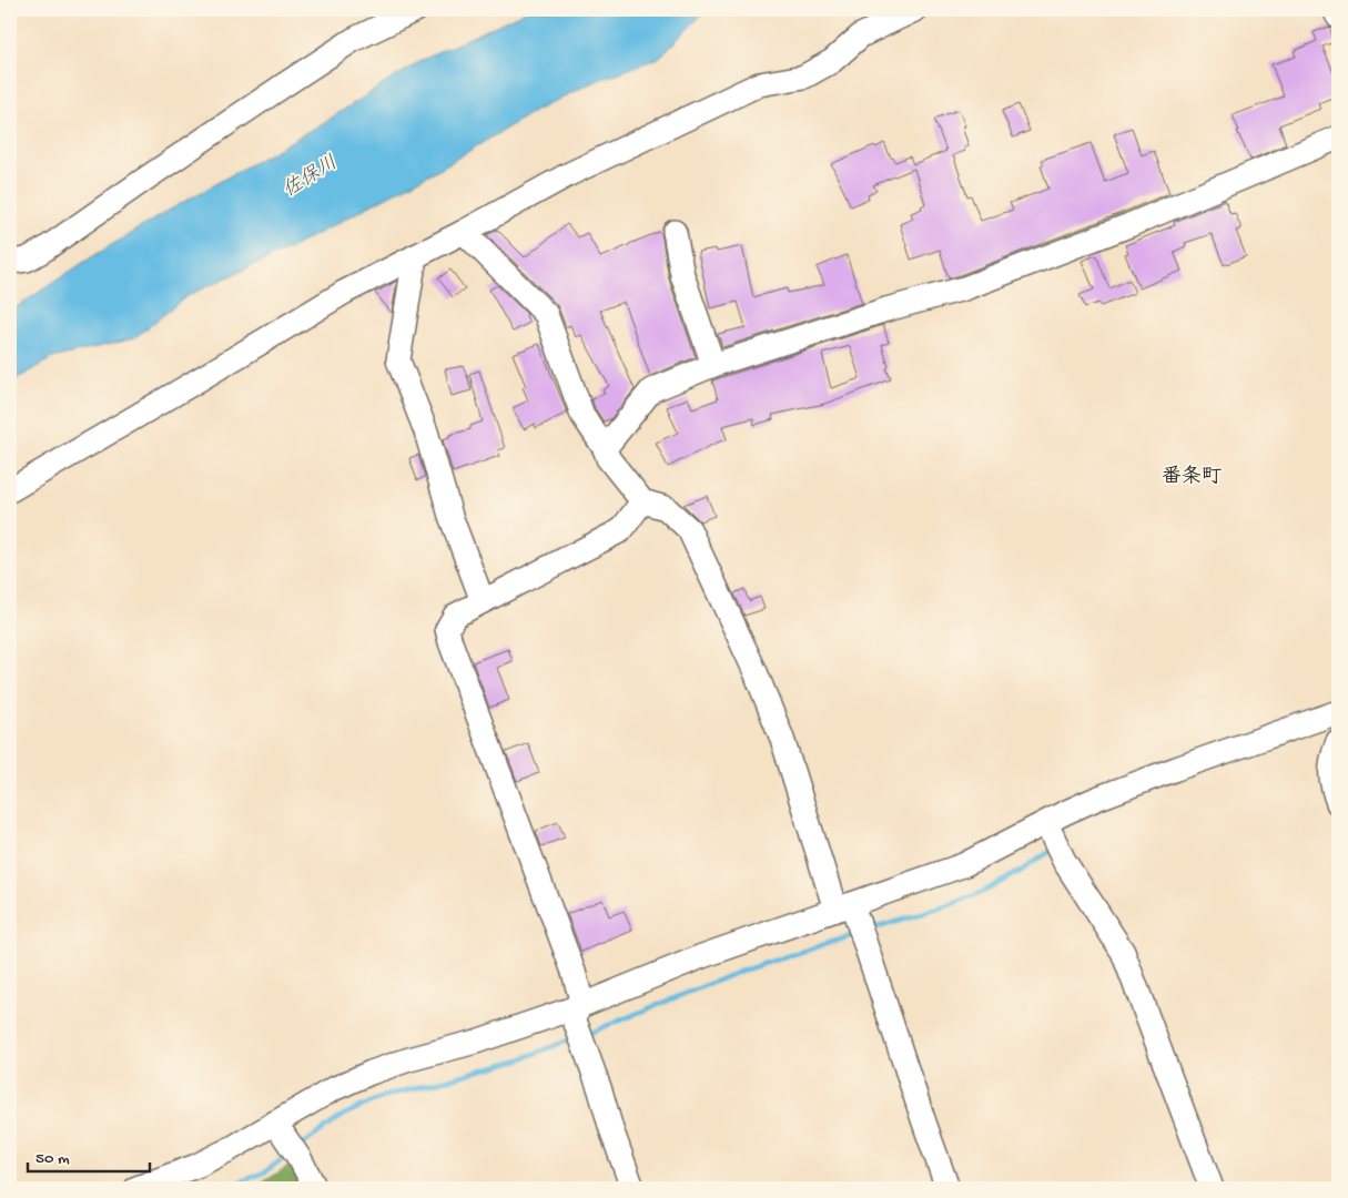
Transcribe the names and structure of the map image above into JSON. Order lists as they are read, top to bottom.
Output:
{
  "districts": ["番条町"],
  "water": ["佐保川"],
  "scale_bar": "50 m"
}
